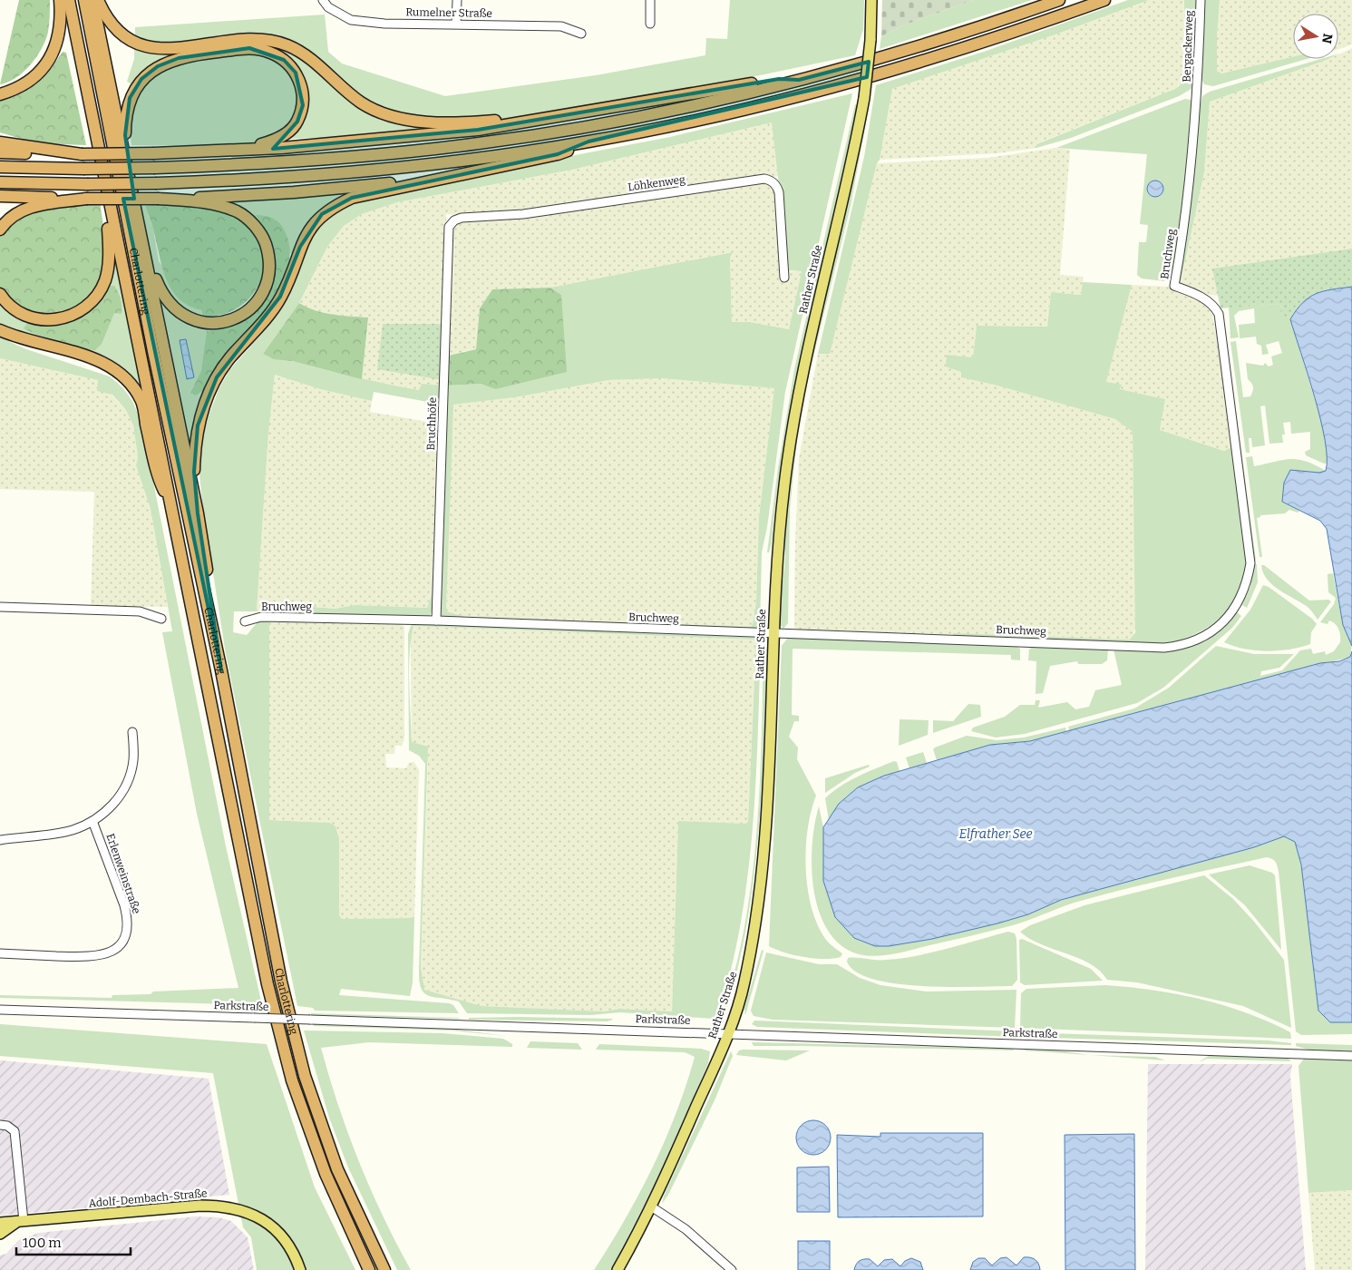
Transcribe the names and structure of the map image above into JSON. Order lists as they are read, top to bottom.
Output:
{
  "streets": {
    "highway": ["Charlottering"],
    "main road": ["Rather Straße", "Adolf-Dembach-Straße"],
    "street": [
      "Rumelner Straße",
      "Bergackerweg",
      "Löhkenweg",
      "Bruchweg",
      "Bruchhöfe",
      "Erlenweinstraße",
      "Parkstraße"
    ]
  },
  "crossings": [
    ["Bergackerweg", "Bruchweg"],
    ["Löhkenweg", "Bruchhöfe"],
    ["Bruchweg", "Rather Straße"],
    ["Bruchweg", "Bruchhöfe"],
    ["Rather Straße", "Parkstraße"]
  ],
  "water": ["Elfrather See"],
  "scale_bar": "100 m",
  "north": "right"
}
